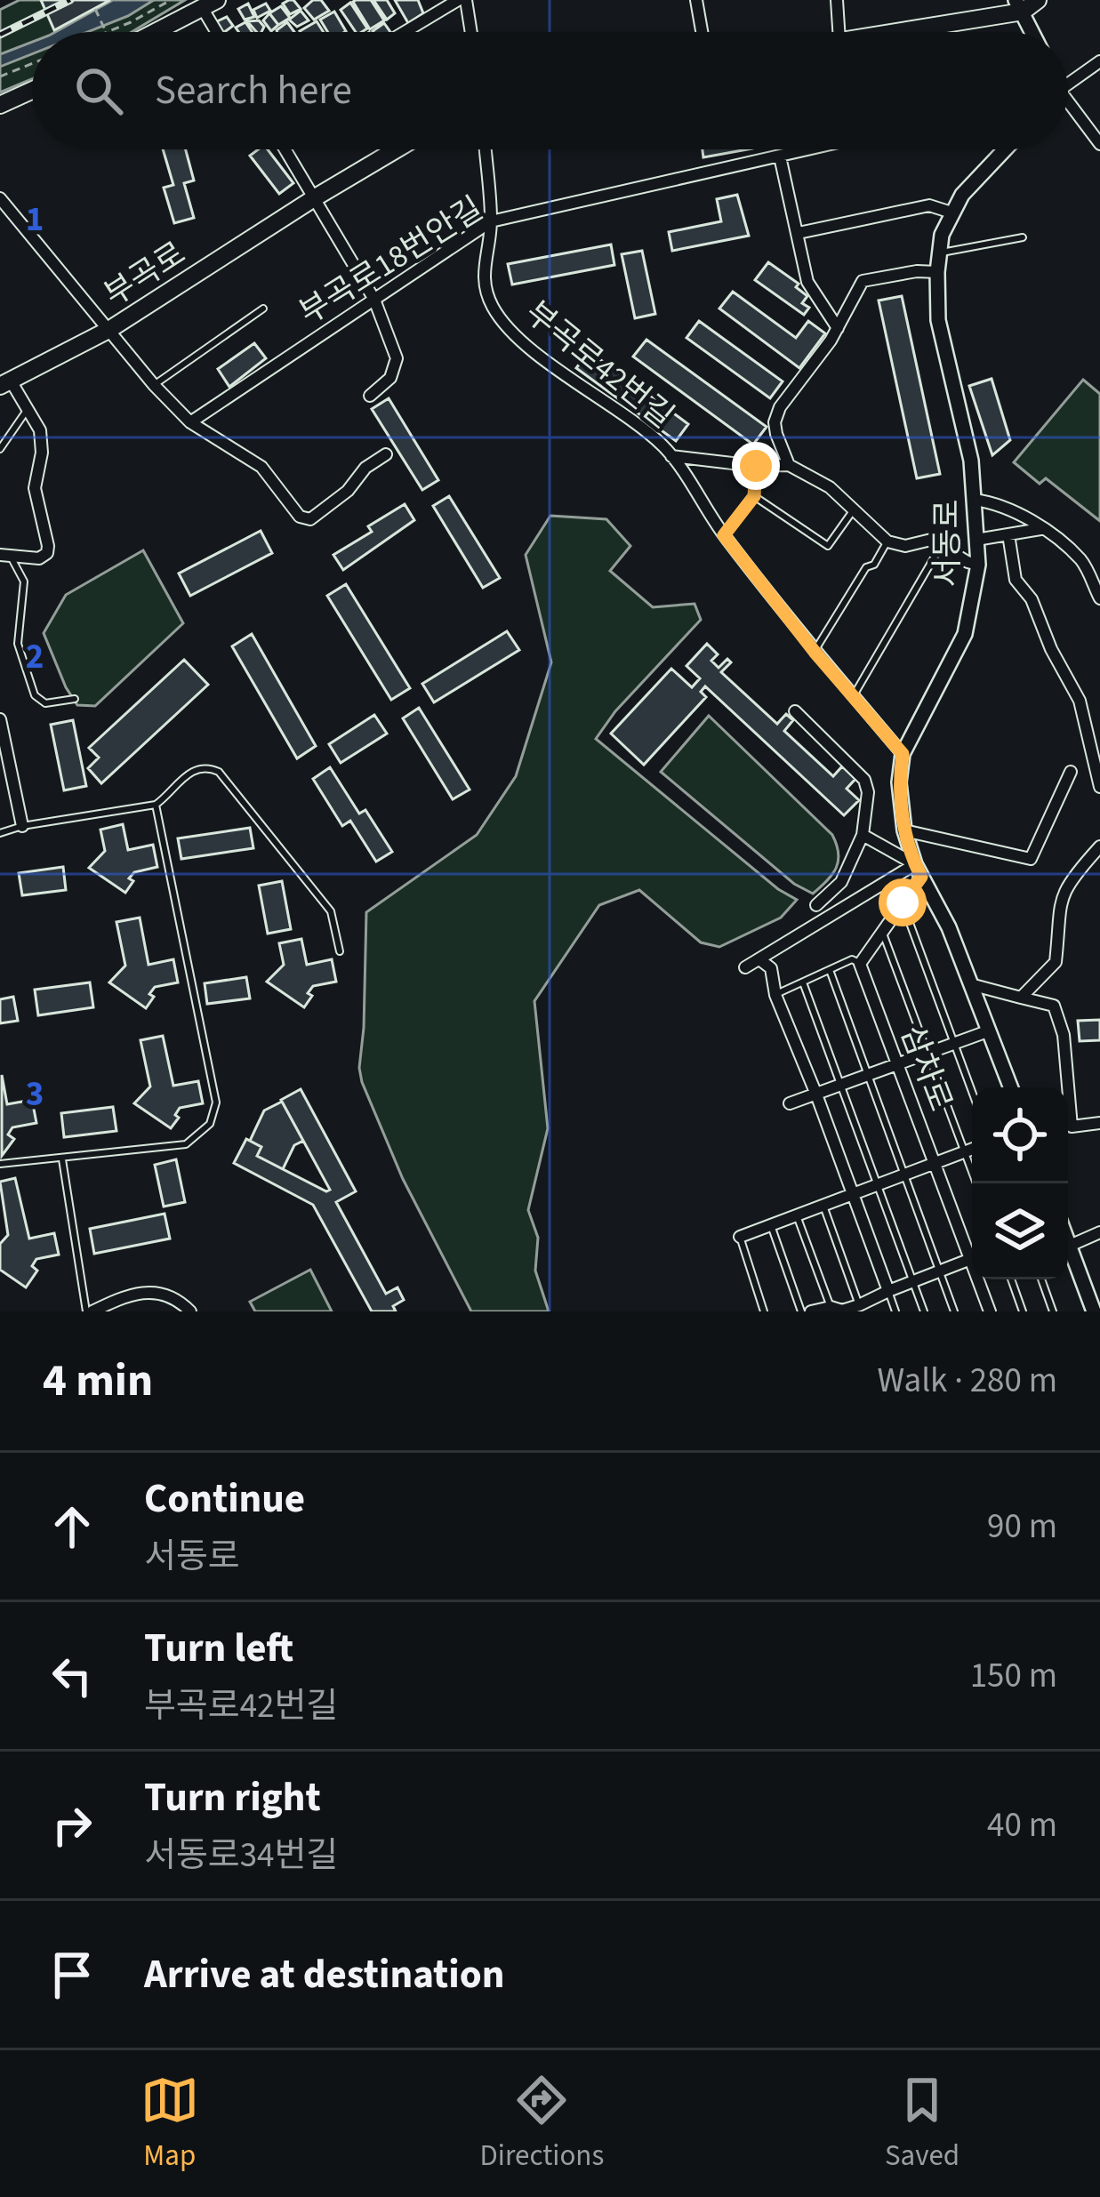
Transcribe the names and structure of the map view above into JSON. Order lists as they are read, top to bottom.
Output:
{
  "streets": {
    "main road": ["부곡로"],
    "street": [
      "부곡로18번안길",
      "부곡로42번길",
      "서동로",
      "삼차로"
    ]
  },
  "crossings": [
    ["부곡로18번안길", "부곡로42번길"],
    ["부곡로42번길", "서동로"]
  ],
  "page": {
    "search": "Search here",
    "heading": ["4 min", "Walk · 280 m"],
    "list": [
      ["Continue", "서동로", "90 m"],
      ["Turn left", "부곡로42번길", "150 m"],
      ["Turn right", "서동로34번길", "40 m"],
      "Arrive at destination"
    ],
    "nav": ["Map", "Directions", "Saved"]
  },
  "grid": {
    "rows": ["1", "2", "3"]
  }
}
